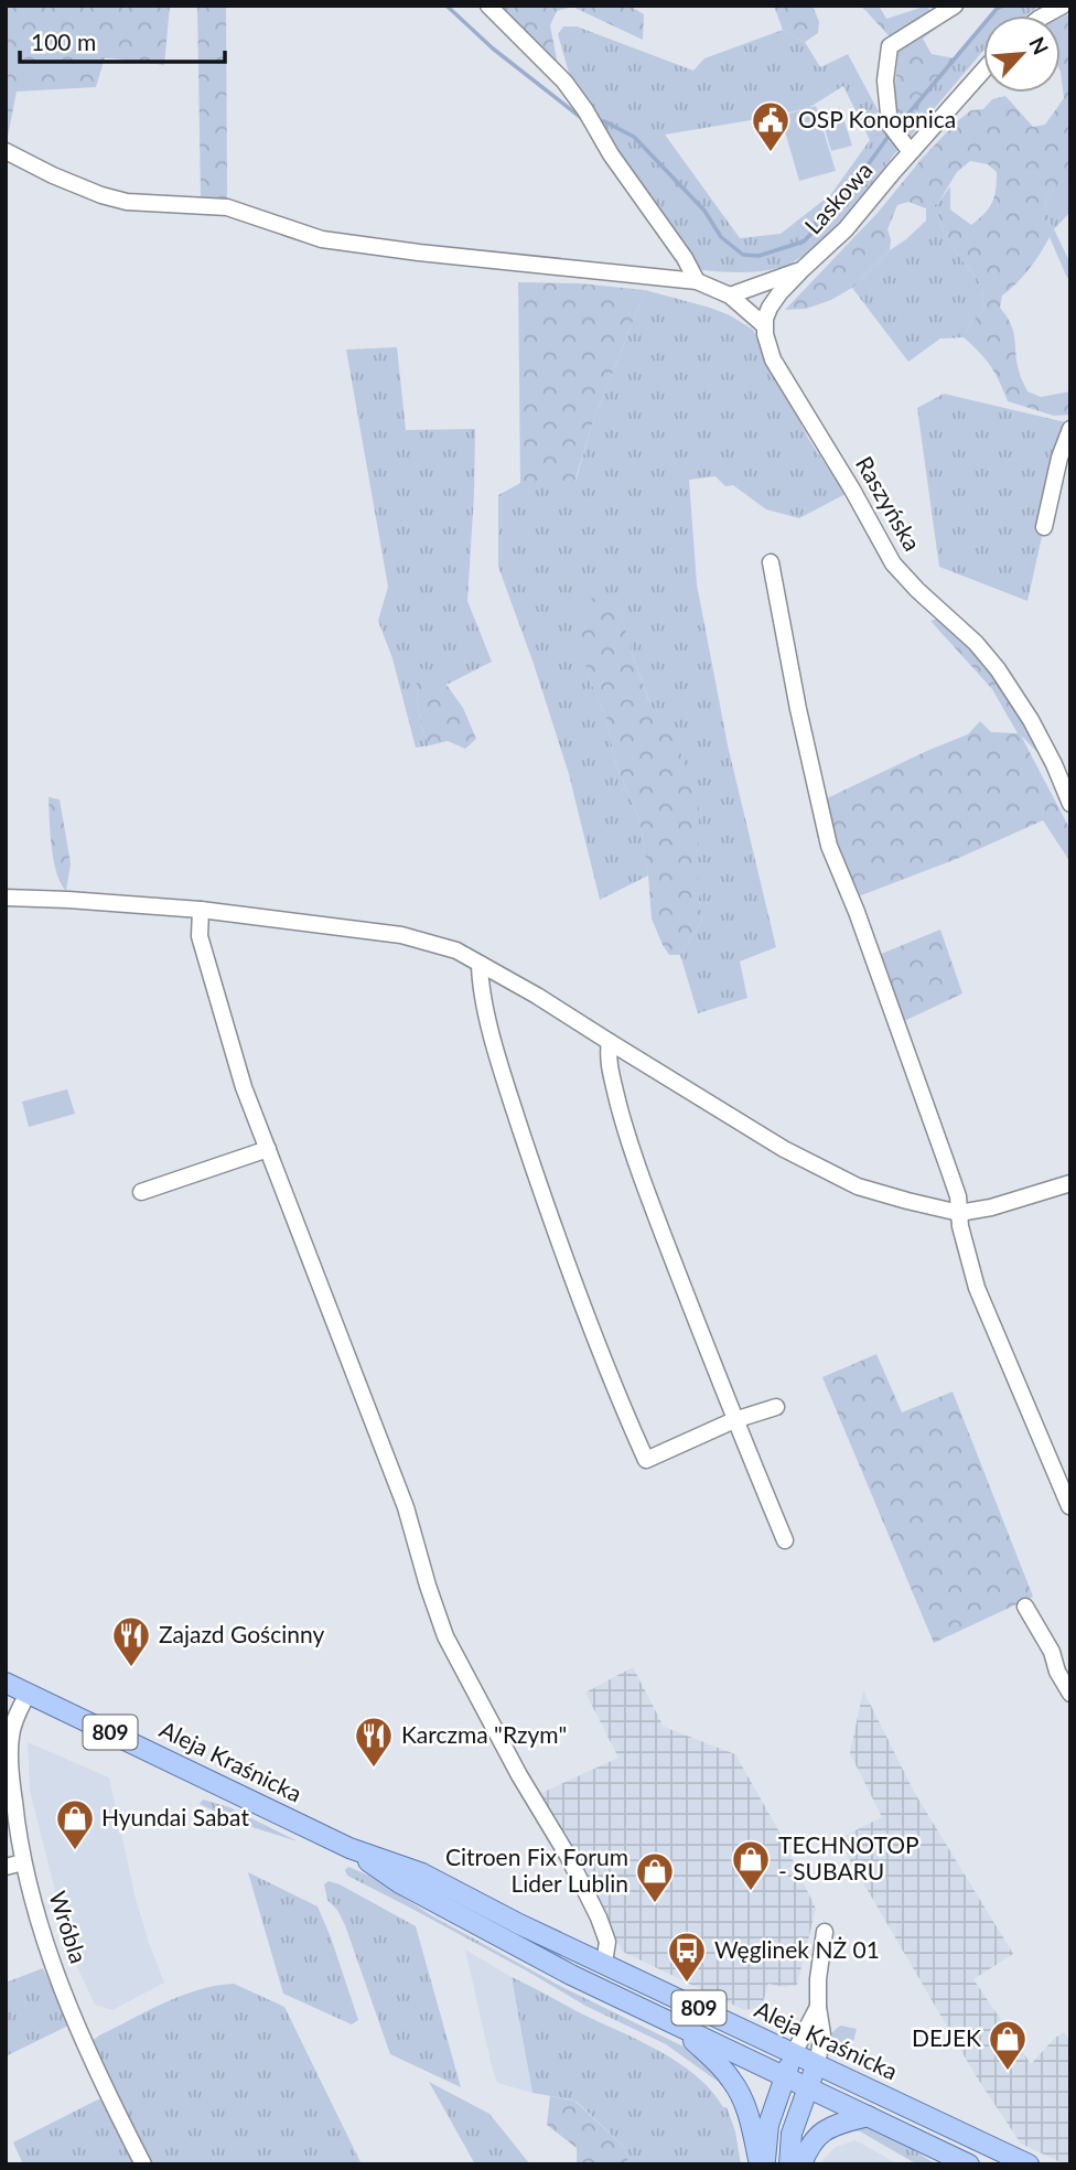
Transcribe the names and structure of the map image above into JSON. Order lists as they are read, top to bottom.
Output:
{
  "streets": {
    "main road": ["809", "Aleja Kraśnicka"],
    "street": ["Laskowa", "Raszyńska", "Wróbla"]
  },
  "crossings": [
    ["Laskowa", "Raszyńska"],
    ["Aleja Kraśnicka", "Wróbla"]
  ],
  "places": {
    "public building": ["OSP Konopnica"],
    "restaurant": ["Zajazd Gościnny", "Karczma \"Rzym\""],
    "shop": [
      "Hyundai Sabat",
      "TECHNOTOP - SUBARU",
      "Citroen Fix Forum Lider Lublin",
      "DEJEK"
    ],
    "bus stop": ["Węglinek NŻ 01"]
  },
  "scale_bar": "100 m",
  "north": "top right"
}
